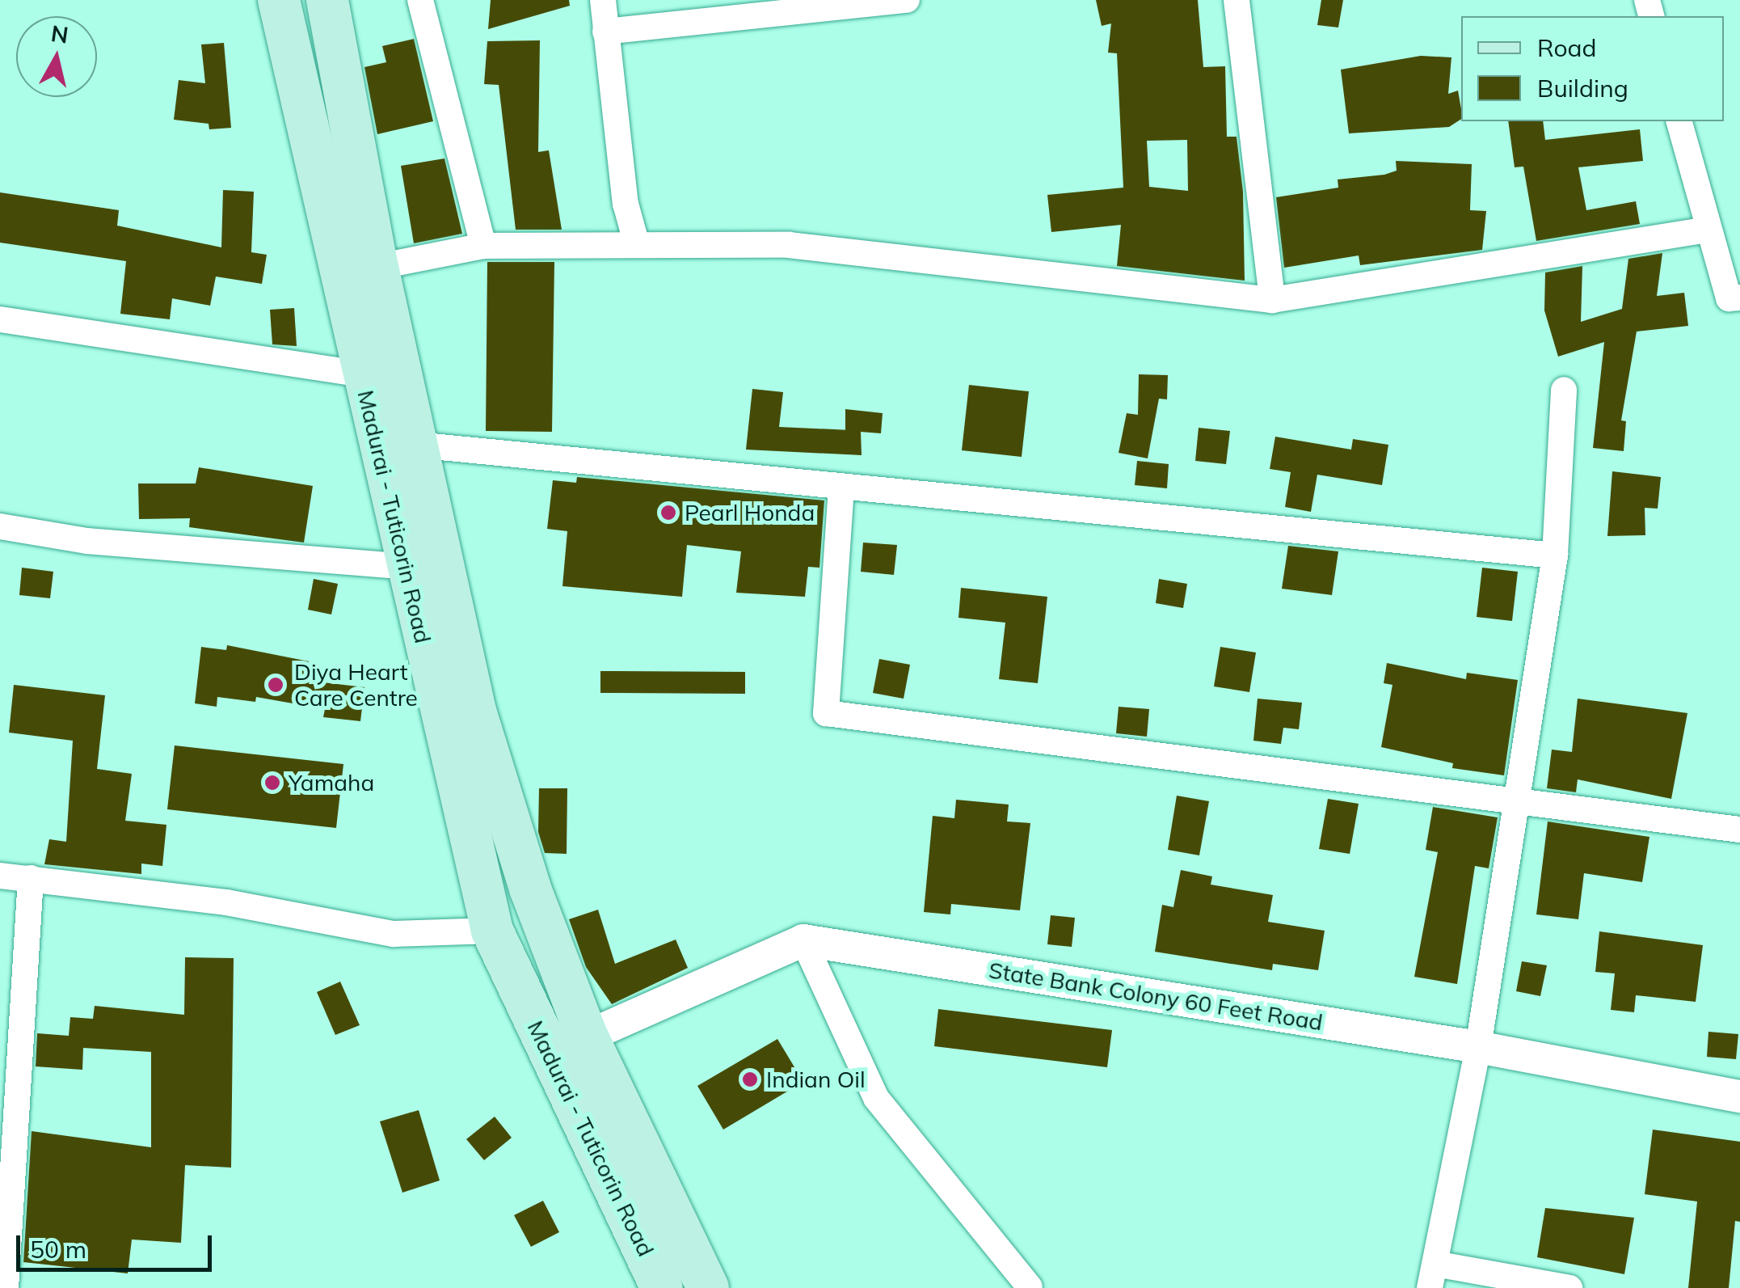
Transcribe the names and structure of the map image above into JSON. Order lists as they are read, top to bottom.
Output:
{
  "streets": {
    "main road": ["Madurai - Tuticorin Road"],
    "street": ["State Bank Colony 60 Feet Road"]
  },
  "places": [
    "Pearl Honda",
    "Diya Heart Care Centre",
    "Yamaha",
    "Indian Oil"
  ],
  "legend": ["Road", "Building"],
  "scale_bar": "50 m",
  "north": "top"
}
